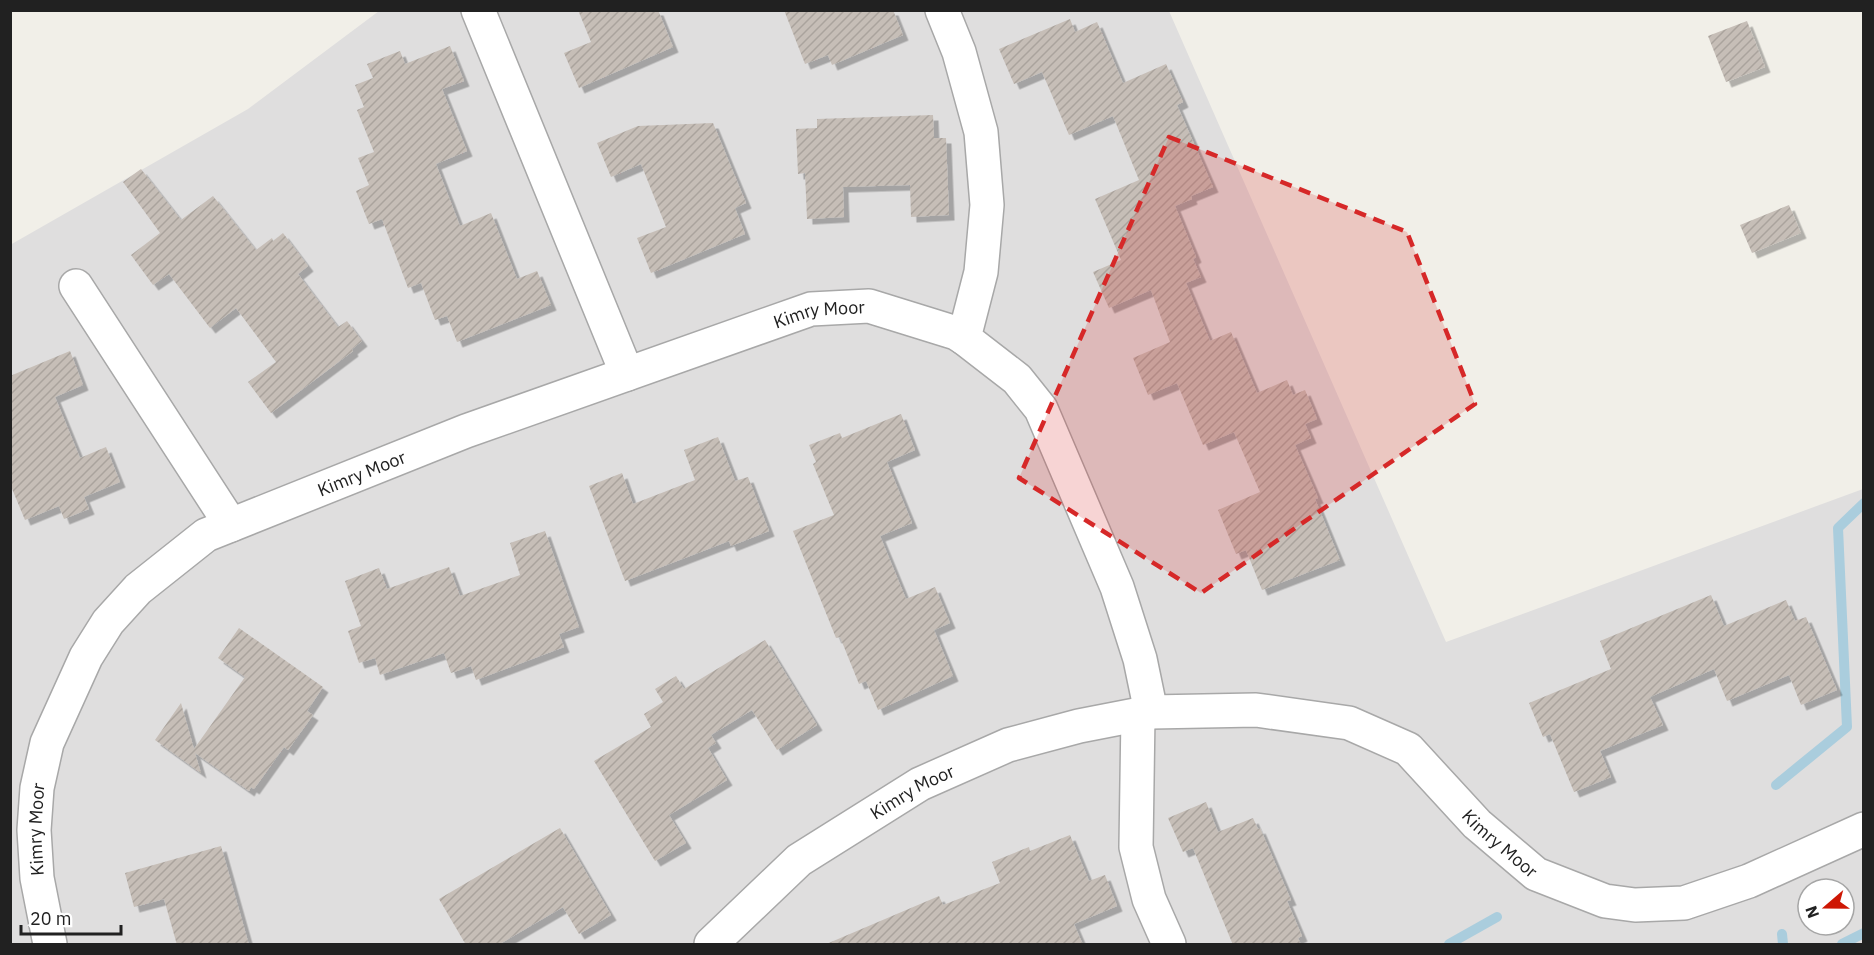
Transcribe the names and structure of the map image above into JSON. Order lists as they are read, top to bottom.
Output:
{
  "streets": {
    "street": ["Kimry Moor"]
  },
  "scale_bar": "20 m",
  "north": "left"
}
